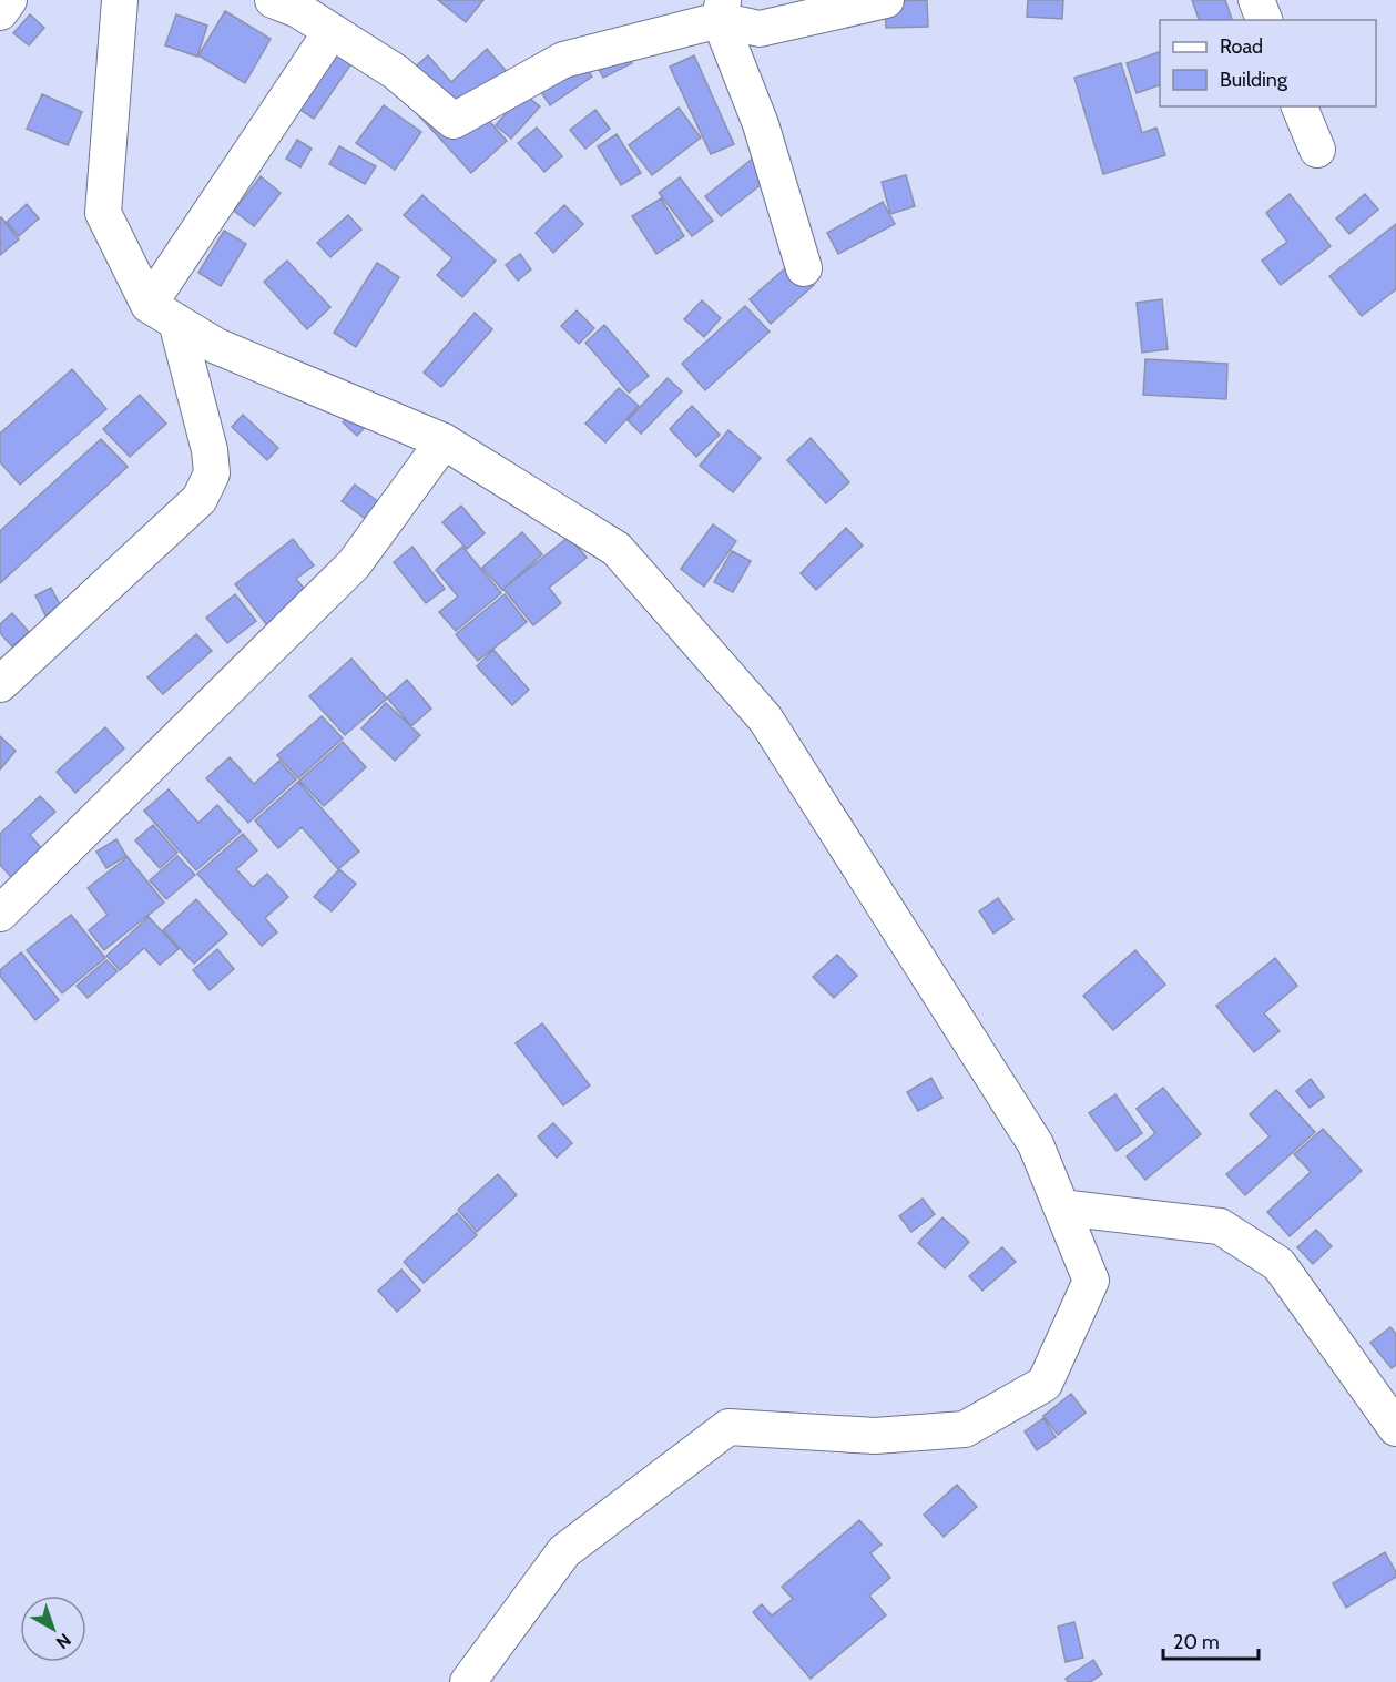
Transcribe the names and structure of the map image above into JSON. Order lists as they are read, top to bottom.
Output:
{
  "legend": ["Road", "Building"],
  "scale_bar": "20 m",
  "north": "bottom right"
}
